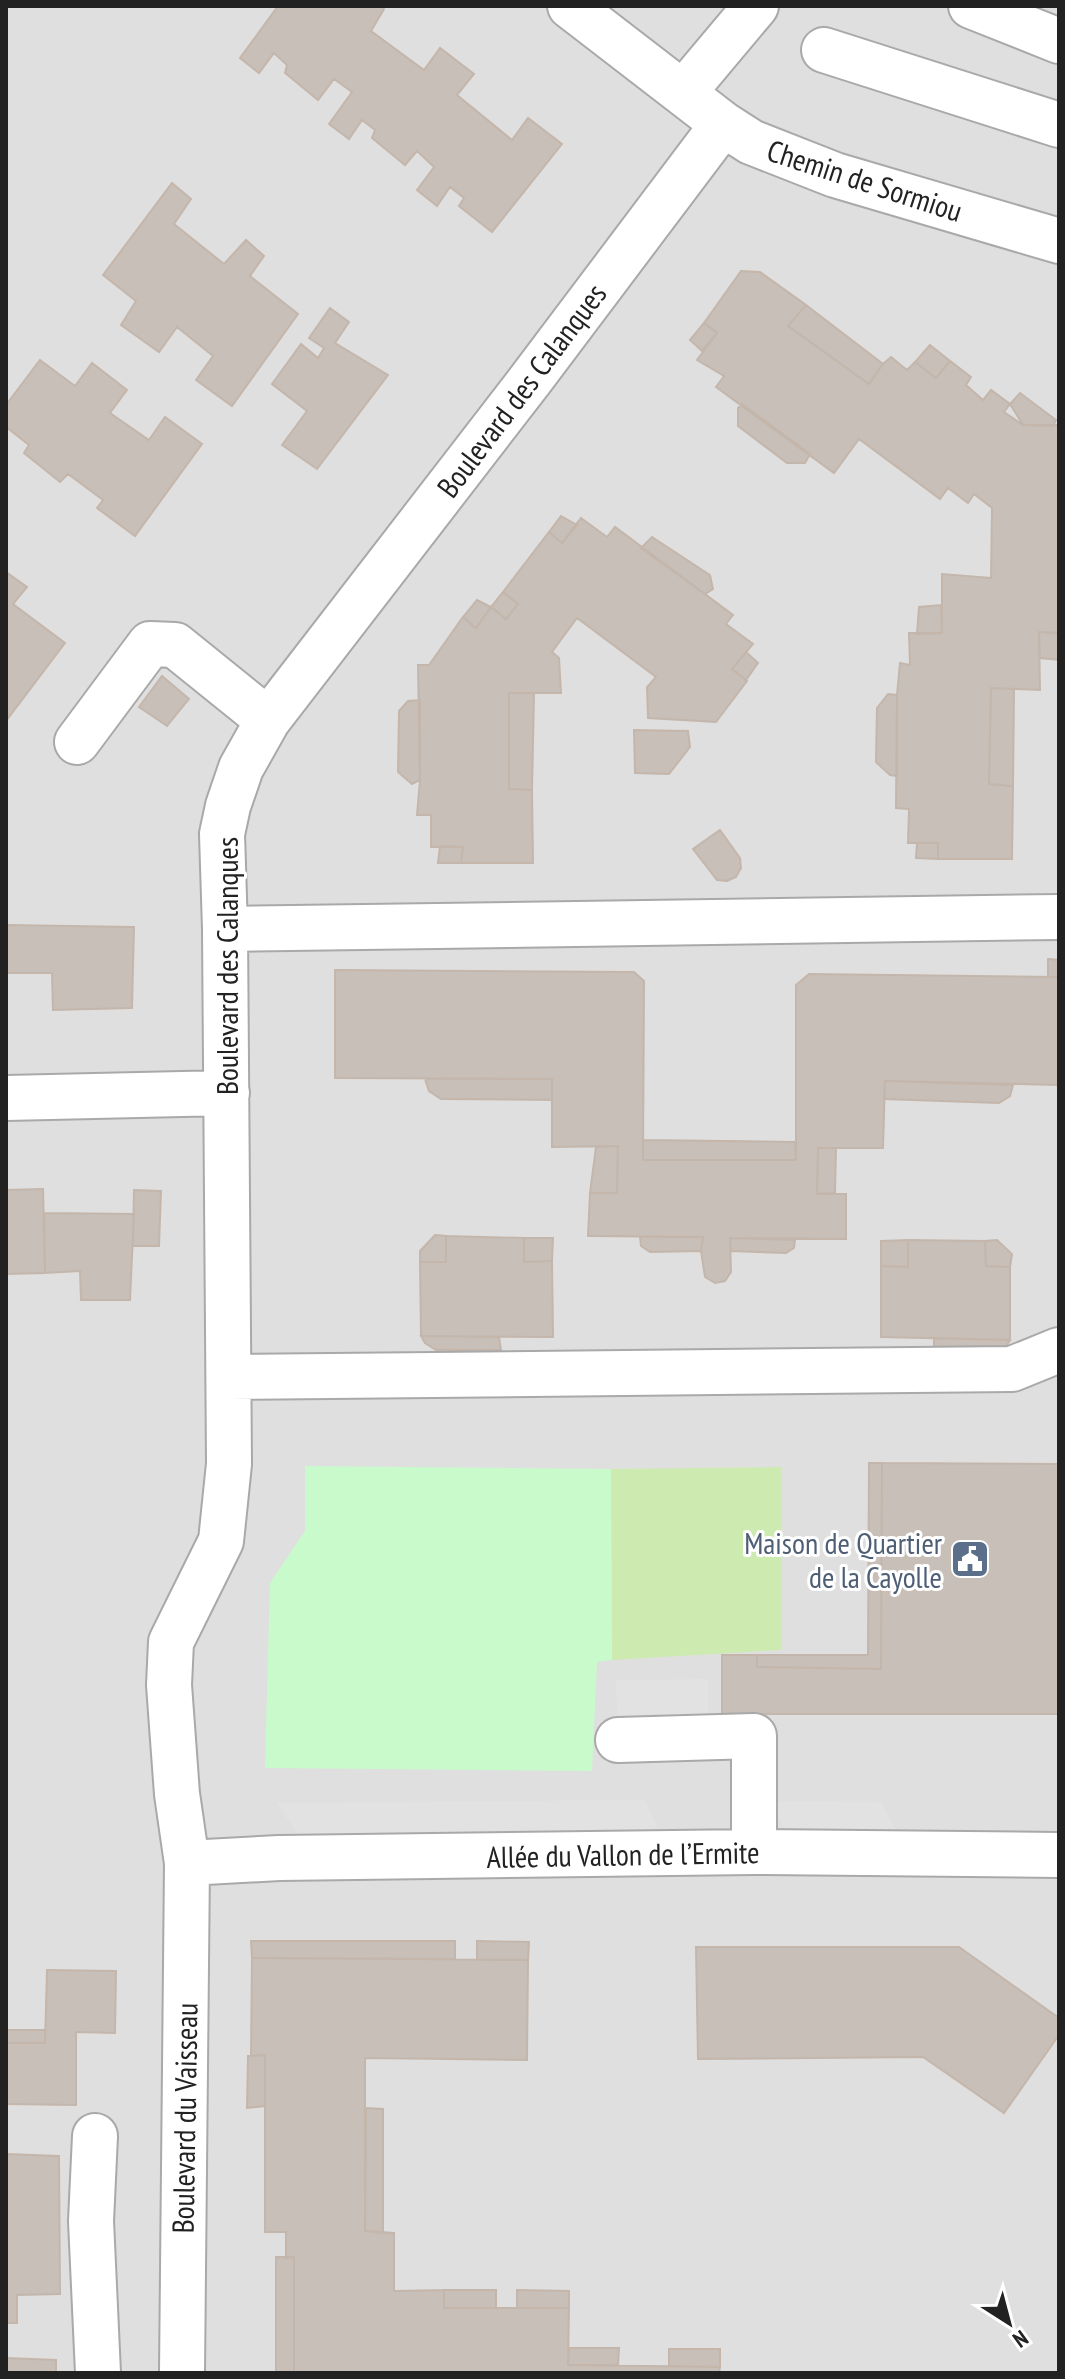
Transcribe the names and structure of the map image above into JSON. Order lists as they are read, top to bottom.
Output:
{
  "streets": {
    "street": [
      "Chemin de Sormiou",
      "Boulevard des Calanques",
      "Allée du Vallon de l’Ermite",
      "Boulevard du Vaisseau"
    ]
  },
  "crossings": [
    ["Chemin de Sormiou", "Boulevard des Calanques"],
    ["Boulevard des Calanques", "Allée du Vallon de l’Ermite"],
    ["Boulevard des Calanques", "Boulevard du Vaisseau"],
    ["Allée du Vallon de l’Ermite", "Boulevard du Vaisseau"]
  ],
  "places": {
    "public building": ["Maison de Quartier de la Cayolle"]
  },
  "north": "bottom right"
}
